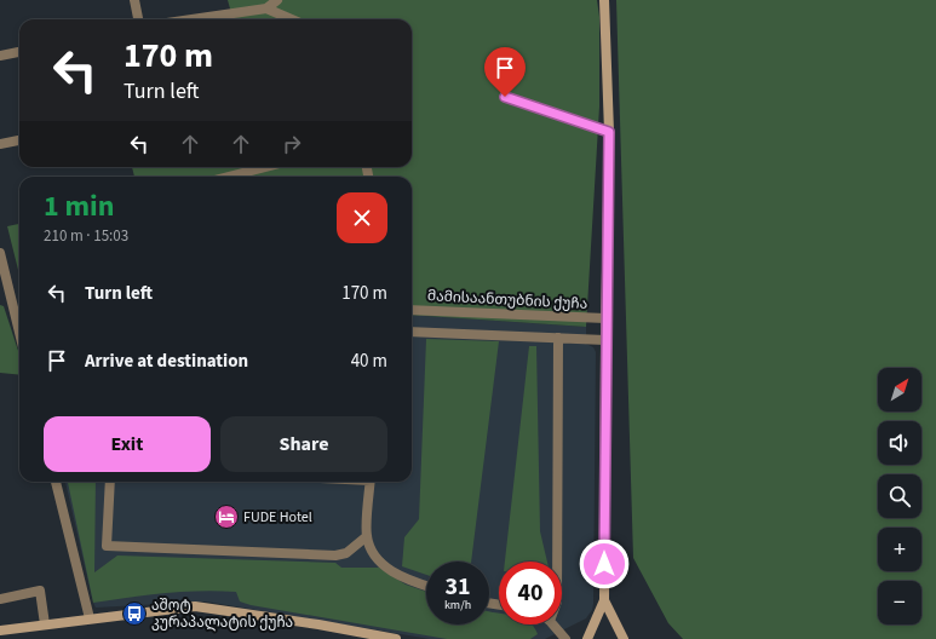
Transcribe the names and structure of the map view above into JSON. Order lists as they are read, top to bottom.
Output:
{
  "streets": {
    "street": ["მამისაანთუბნის ქუჩა"]
  },
  "places": {
    "hotel": ["FUDE Hotel"],
    "bus stop": ["აშოტ კურაპალატის ქუჩა"]
  },
  "north": "top right",
  "page": {
    "turn": ["170 m", "Turn left"],
    "heading": ["1 min", "210 m · 15:03"],
    "list": [
      {
        "name": "Turn left",
        "value": "170 m"
      },
      {
        "name": "Arrive at destination",
        "value": "40 m"
      }
    ],
    "map_buttons": ["+", "−"],
    "buttons": ["Exit", "Share"],
    "speed": "31 km/h",
    "limit": "40"
  }
}
